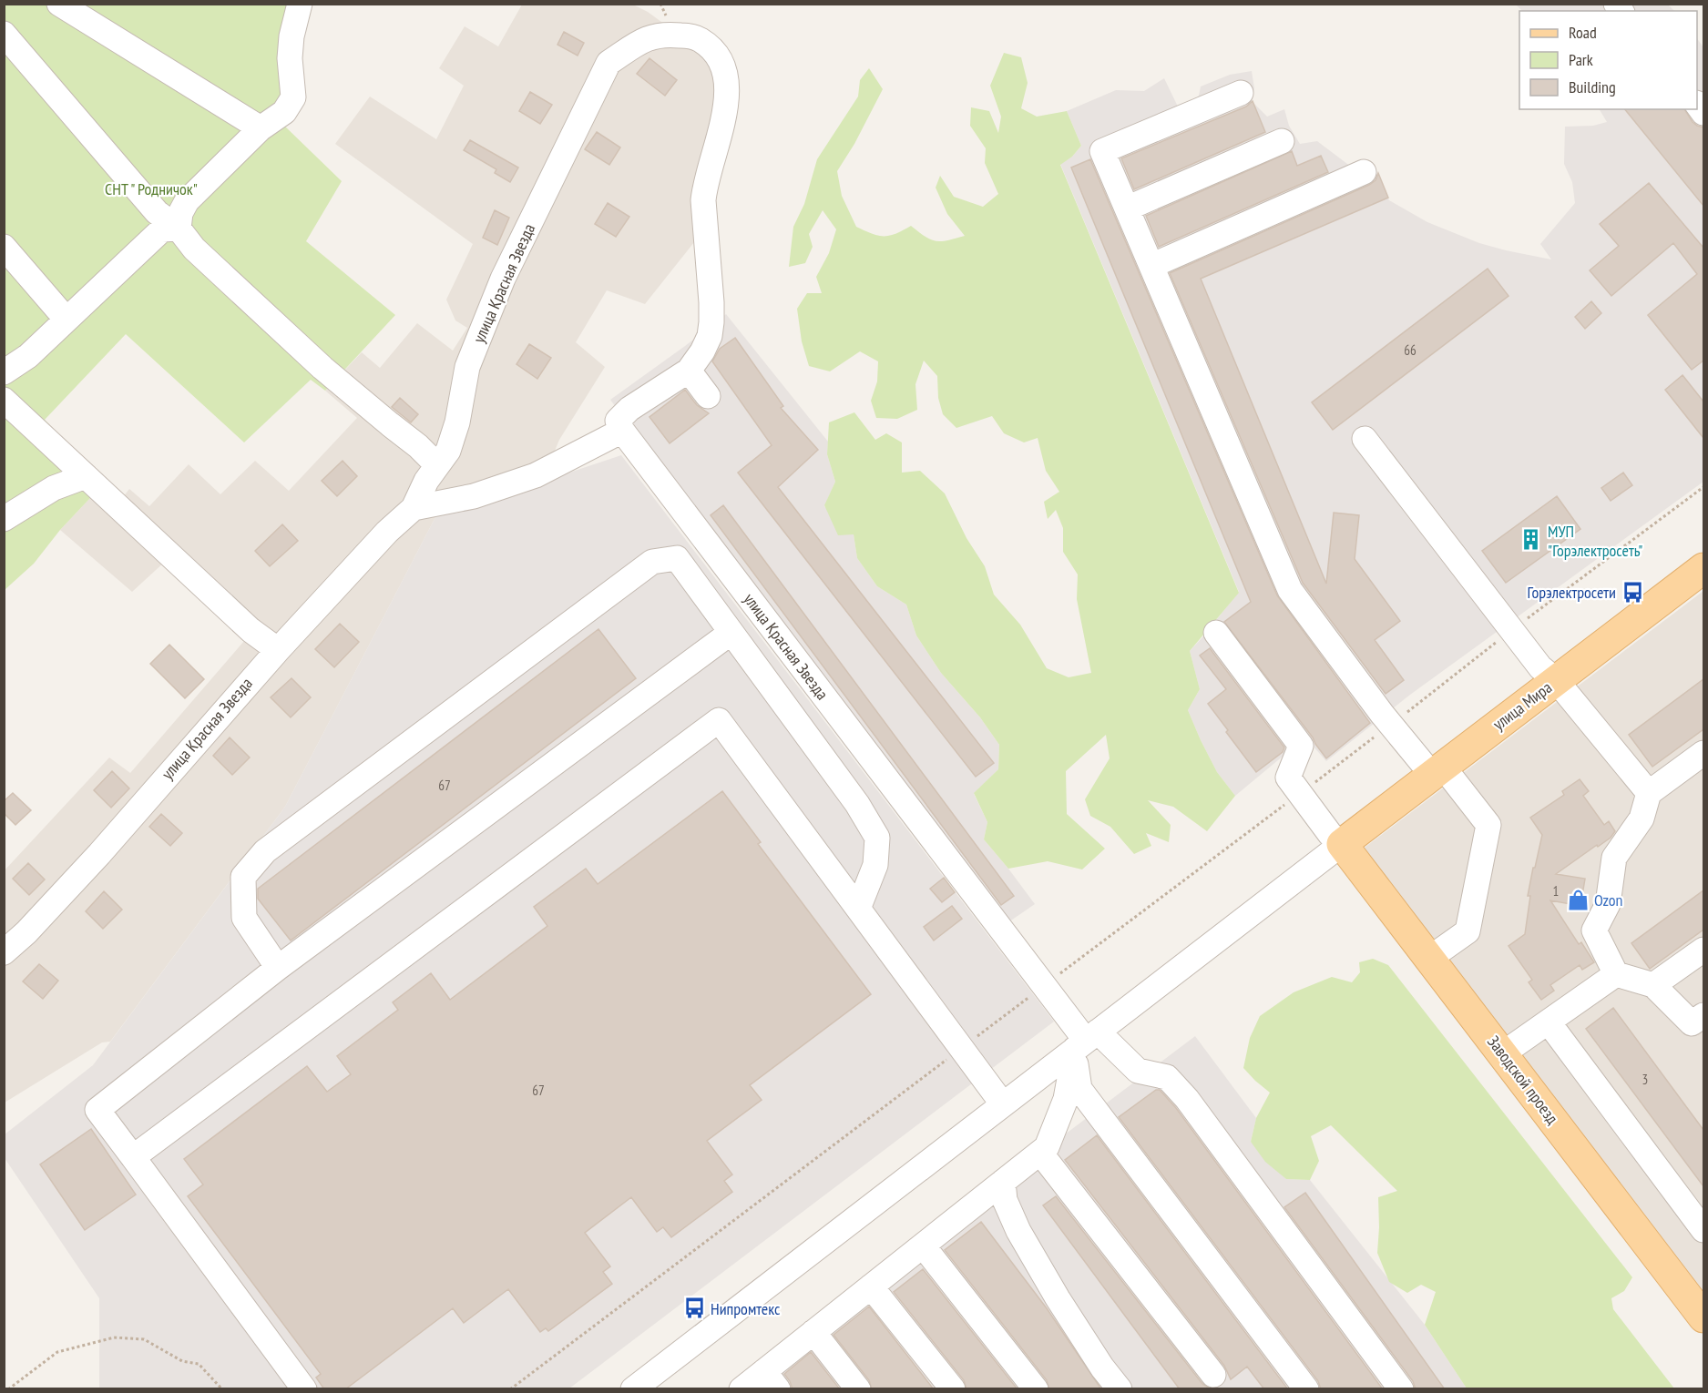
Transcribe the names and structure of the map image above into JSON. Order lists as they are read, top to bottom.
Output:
{
  "streets": {
    "main road": ["улица Мира", "Заводской проезд"],
    "street": ["улица Красная Звезда"]
  },
  "crossings": [
    ["улица Мира", "Заводской проезд"]
  ],
  "parks": ["СНТ \" Родничок\""],
  "places": {
    "building": ["МУП \"Горэлектросеть\""],
    "bus stop": ["Горэлектросети", "Нипромтекс"],
    "shop": ["Ozon"]
  },
  "house_numbers": [
    "66",
    "67",
    "1",
    "3",
    "67"
  ],
  "legend": ["Road", "Park", "Building"]
}
